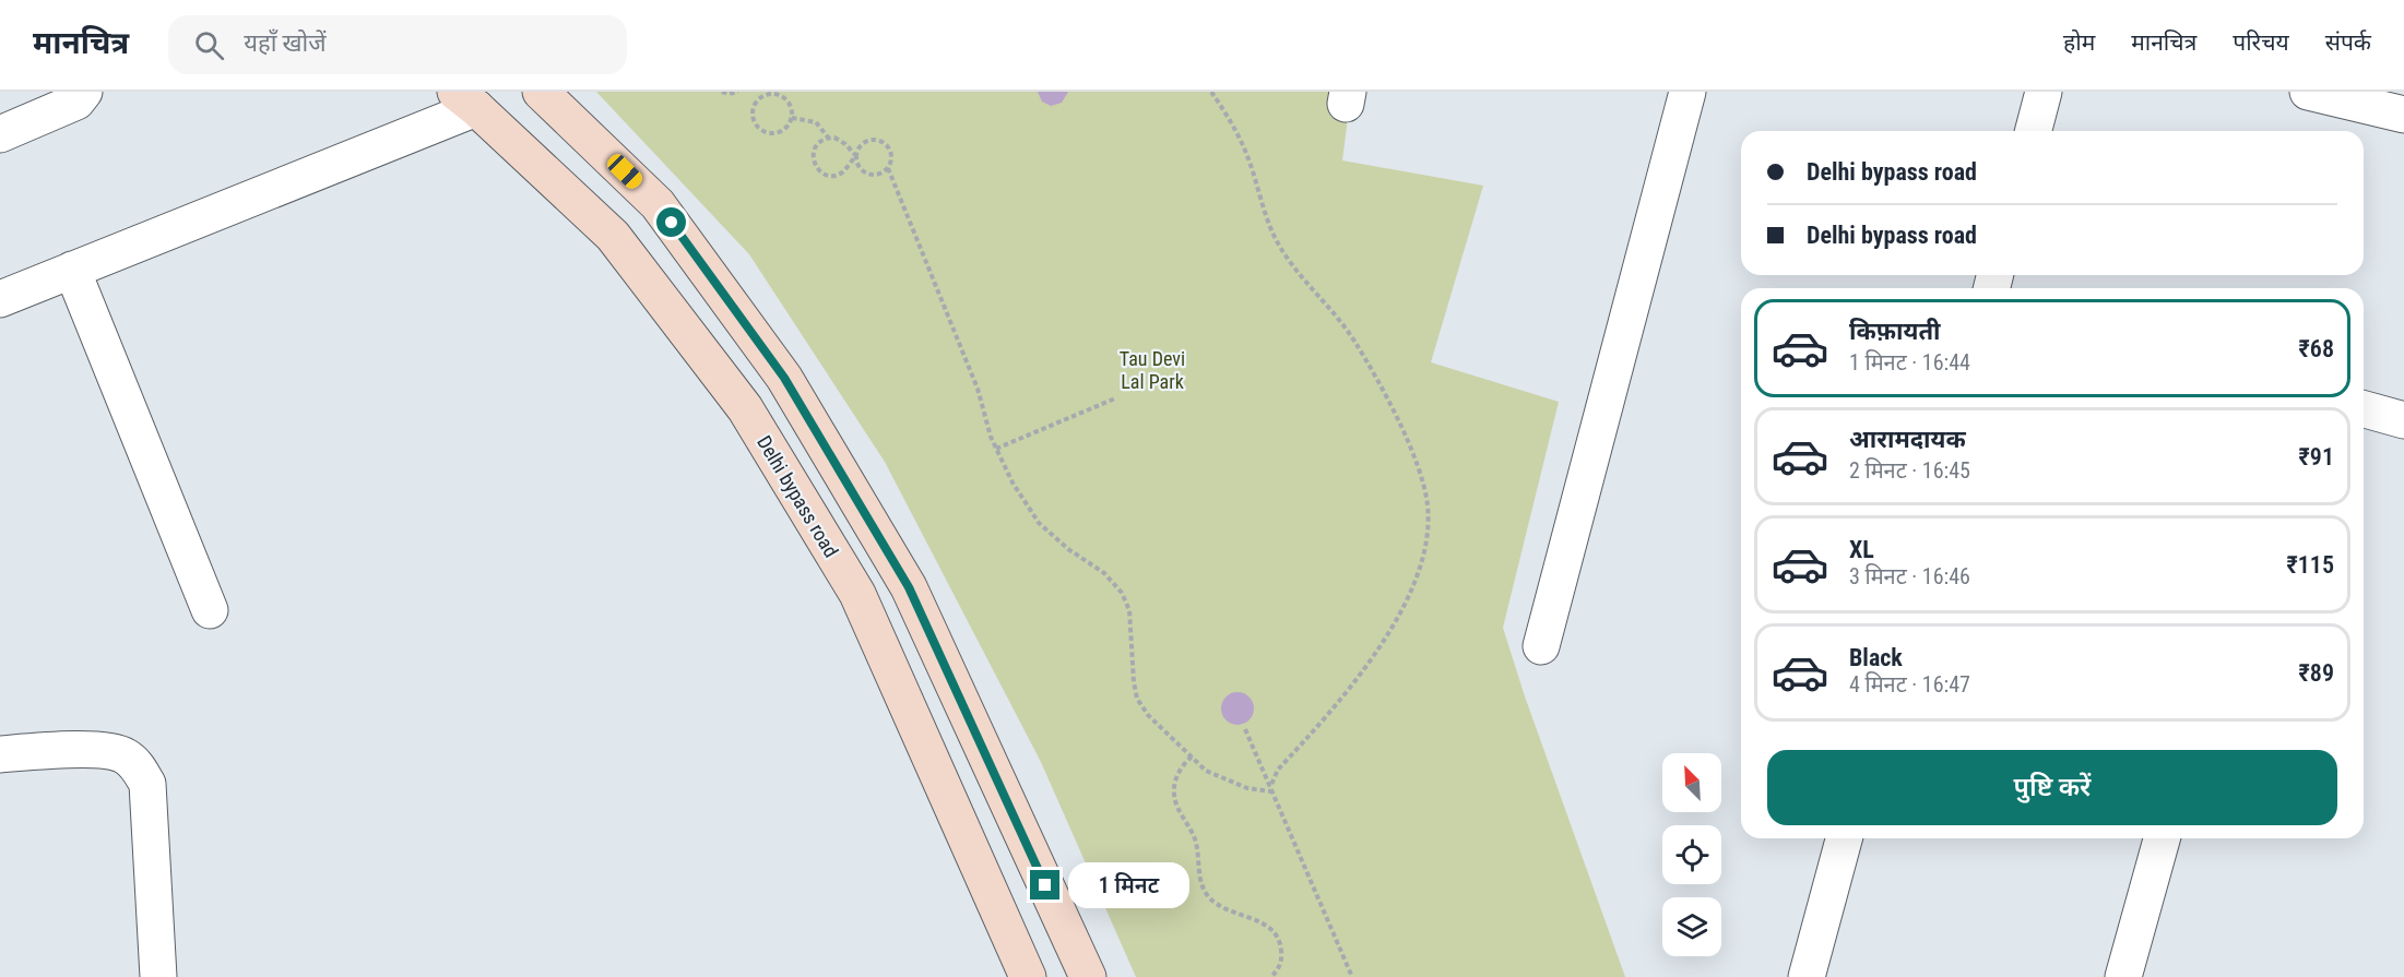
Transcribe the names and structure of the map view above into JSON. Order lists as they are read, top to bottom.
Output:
{
  "streets": {
    "main road": ["Delhi bypass road"]
  },
  "parks": ["Tau Devi Lal Park"],
  "north": "top left",
  "page": {
    "header": "मानचित्र",
    "search": "यहाँ खोजें",
    "nav": [
      "होम",
      "मानचित्र",
      "परिचय",
      "संपर्क"
    ],
    "banner": ["Delhi bypass road", "Delhi bypass road"],
    "list": [
      {
        "name": "किफ़ायती",
        "note": "1 मिनट · 16:44",
        "value": "₹68"
      },
      {
        "name": "आरामदायक",
        "note": "2 मिनट · 16:45",
        "value": "₹91"
      },
      {
        "name": "XL",
        "note": "3 मिनट · 16:46",
        "value": "₹115"
      },
      {
        "name": "Black",
        "note": "4 मिनट · 16:47",
        "value": "₹89"
      }
    ],
    "buttons": "पुष्टि करें",
    "bubble": "1 मिनट"
  }
}
